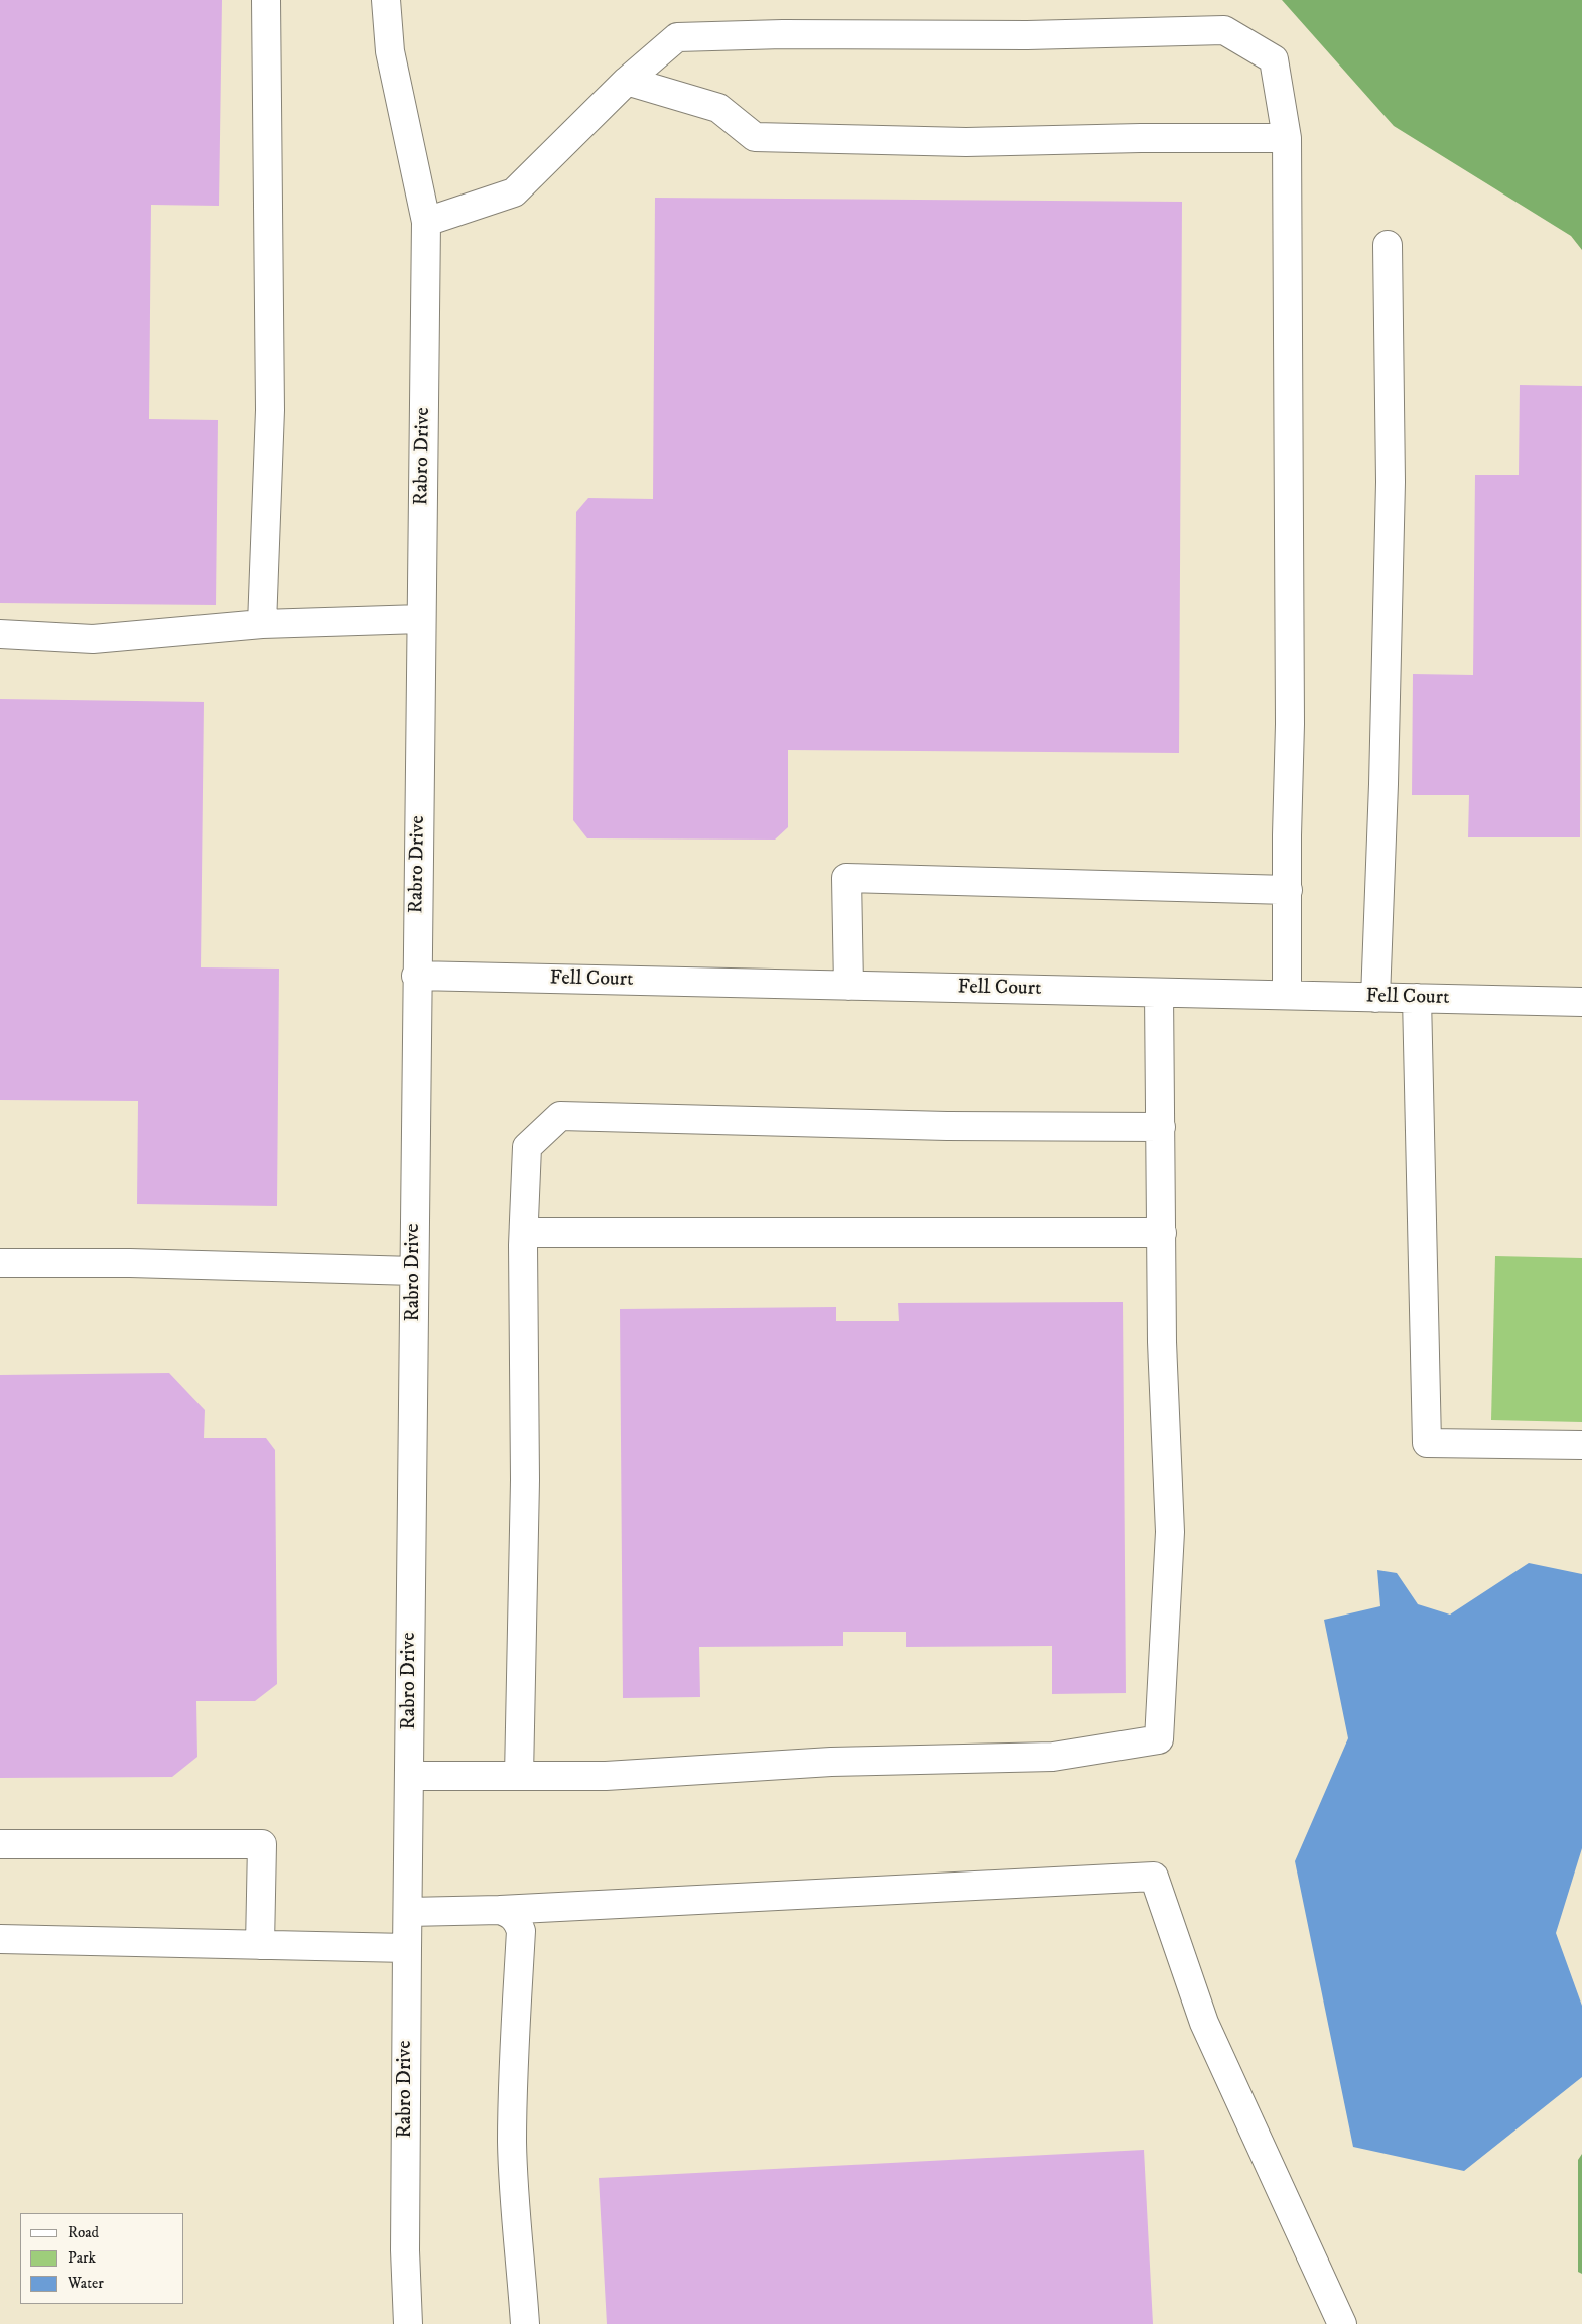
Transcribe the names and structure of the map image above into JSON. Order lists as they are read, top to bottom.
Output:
{
  "streets": {
    "street": ["Rabro Drive", "Fell Court"]
  },
  "crossings": [
    ["Rabro Drive", "Fell Court"]
  ],
  "legend": ["Road", "Park", "Water"]
}
